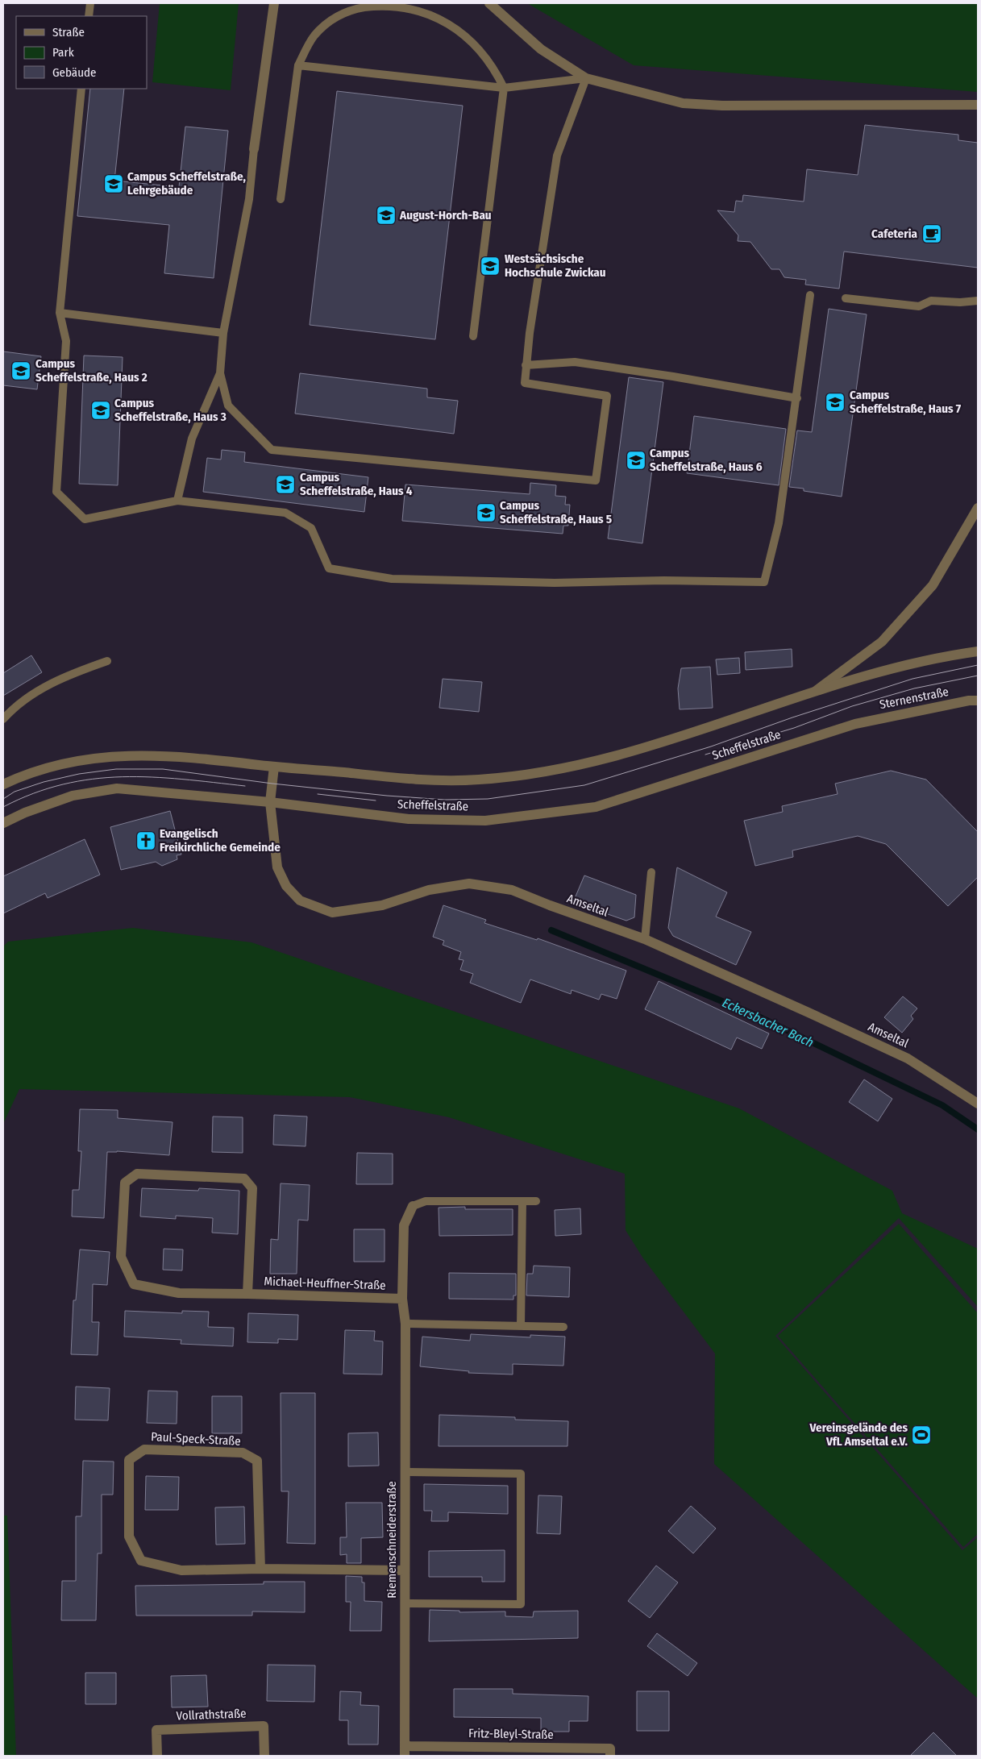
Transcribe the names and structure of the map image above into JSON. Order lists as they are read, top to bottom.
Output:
{
  "streets": {
    "street": [
      "Sternenstraße",
      "Scheffelstraße",
      "Amseltal",
      "Michael-Heuffner-Straße",
      "Paul-Speck-Straße",
      "Riemenschneiderstraße",
      "Vollrathstraße",
      "Fritz-Bleyl-Straße"
    ]
  },
  "crossings": [
    ["Sternenstraße", "Scheffelstraße"],
    ["Scheffelstraße", "Amseltal"],
    ["Michael-Heuffner-Straße", "Riemenschneiderstraße"],
    ["Paul-Speck-Straße", "Riemenschneiderstraße"],
    ["Riemenschneiderstraße", "Fritz-Bleyl-Straße"]
  ],
  "water": ["Eckersbacher Bach"],
  "places": {
    "school or university": [
      "Campus Scheffelstraße, Lehrgebäude",
      "August-Horch-Bau",
      "Westsächsische Hochschule Zwickau",
      "Campus Scheffelstraße, Haus 2",
      "Campus Scheffelstraße, Haus 7",
      "Campus Scheffelstraße, Haus 3",
      "Campus Scheffelstraße, Haus 6",
      "Campus Scheffelstraße, Haus 4",
      "Campus Scheffelstraße, Haus 5"
    ],
    "cafe": ["Cafeteria"],
    "church": ["Evangelisch Freikirchliche Gemeinde"],
    "sports": ["Vereinsgelände des VfL Amseltal e.V."]
  },
  "legend": ["Straße", "Park", "Gebäude"]
}
